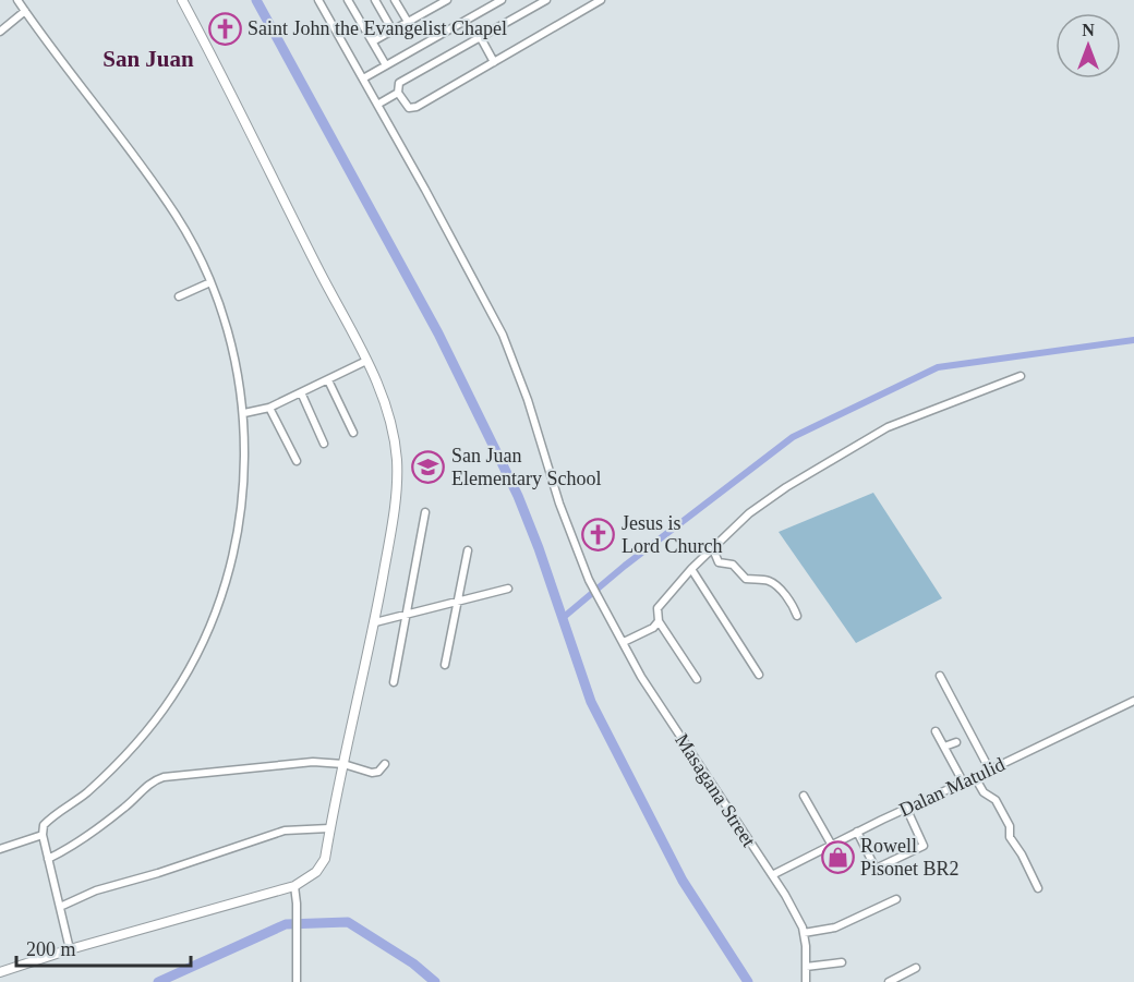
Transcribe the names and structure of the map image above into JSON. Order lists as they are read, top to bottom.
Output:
{
  "streets": {
    "street": ["Dalan Matulid", "Masagana Street"]
  },
  "crossings": [
    ["Dalan Matulid", "Masagana Street"]
  ],
  "districts": ["San Juan"],
  "places": {
    "church": ["Saint John the Evangelist Chapel", "Jesus is Lord Church"],
    "school or university": ["San Juan Elementary School"],
    "shop": ["Rowell Pisonet BR2"]
  },
  "scale_bar": "200 m",
  "north": "top"
}
